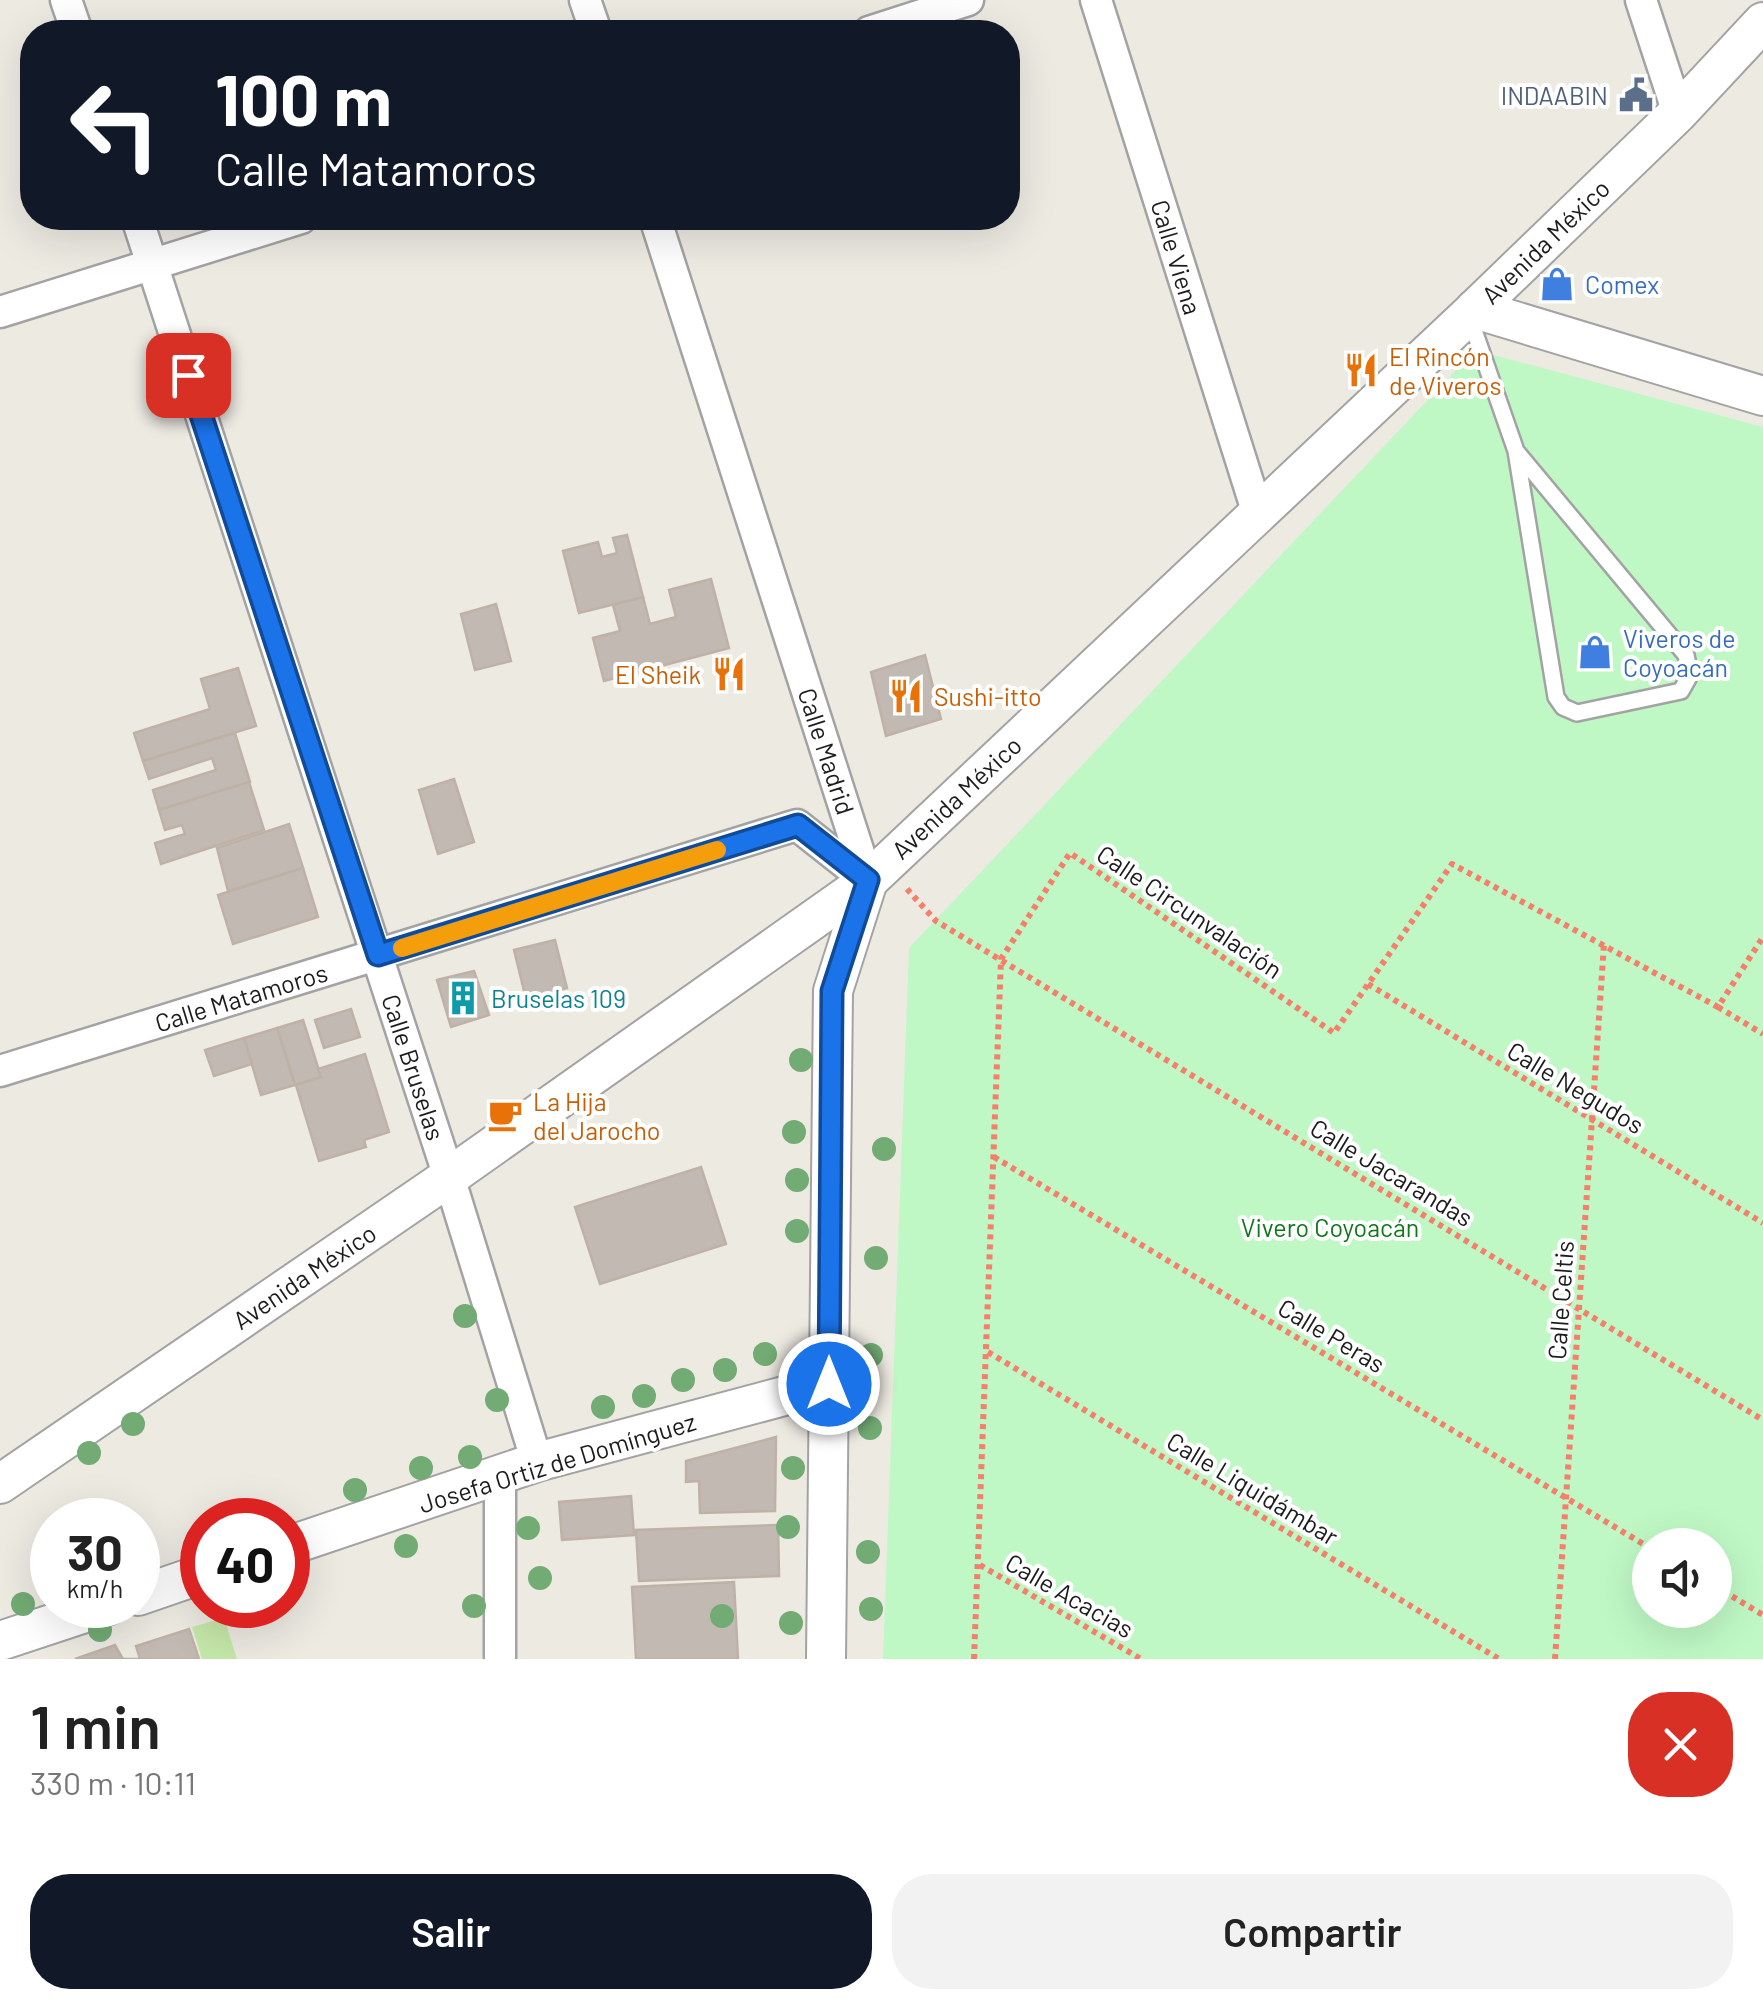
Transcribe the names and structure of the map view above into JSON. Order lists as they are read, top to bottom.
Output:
{
  "streets": {
    "street": [
      "Avenida México",
      "Calle Viena",
      "Calle Madrid",
      "Calle Matamoros",
      "Calle Bruselas",
      "Josefa Ortiz de Domínguez"
    ],
    "path": [
      "Calle Circunvalación",
      "Calle Negudos",
      "Calle Jacarandas",
      "Calle Celtis",
      "Calle Peras",
      "Calle Liquidámbar",
      "Calle Acacias"
    ]
  },
  "crossings": [
    ["Avenida México", "Calle Viena"],
    ["Avenida México", "Calle Madrid"],
    ["Avenida México", "Calle Matamoros"],
    ["Avenida México", "Calle Bruselas"],
    ["Avenida México", "Calle Jacarandas"],
    ["Calle Madrid", "Calle Matamoros"],
    ["Calle Madrid", "Calle Jacarandas"],
    ["Calle Circunvalación", "Calle Negudos"],
    ["Calle Circunvalación", "Calle Jacarandas"],
    ["Calle Circunvalación", "Calle Celtis"],
    ["Calle Matamoros", "Calle Bruselas"],
    ["Calle Matamoros", "Calle Jacarandas"],
    ["Calle Bruselas", "Josefa Ortiz de Domínguez"],
    ["Calle Negudos", "Calle Celtis"],
    ["Calle Jacarandas", "Calle Celtis"],
    ["Calle Celtis", "Calle Peras"]
  ],
  "parks": ["Vivero Coyoacán"],
  "places": {
    "public building": ["INDAABIN"],
    "shop": ["Comex", "Viveros de Coyoacán"],
    "restaurant": ["El Rincón de Viveros", "El Sheik", "Sushi-itto"],
    "building": ["Bruselas 109"],
    "cafe": ["La Hija del Jarocho"]
  },
  "page": {
    "turn": ["100 m", "Calle Matamoros"],
    "speed": "30 km/h",
    "limit": "40",
    "heading": ["1 min", "330 m · 10:11"],
    "buttons": ["Salir", "Compartir"]
  }
}
